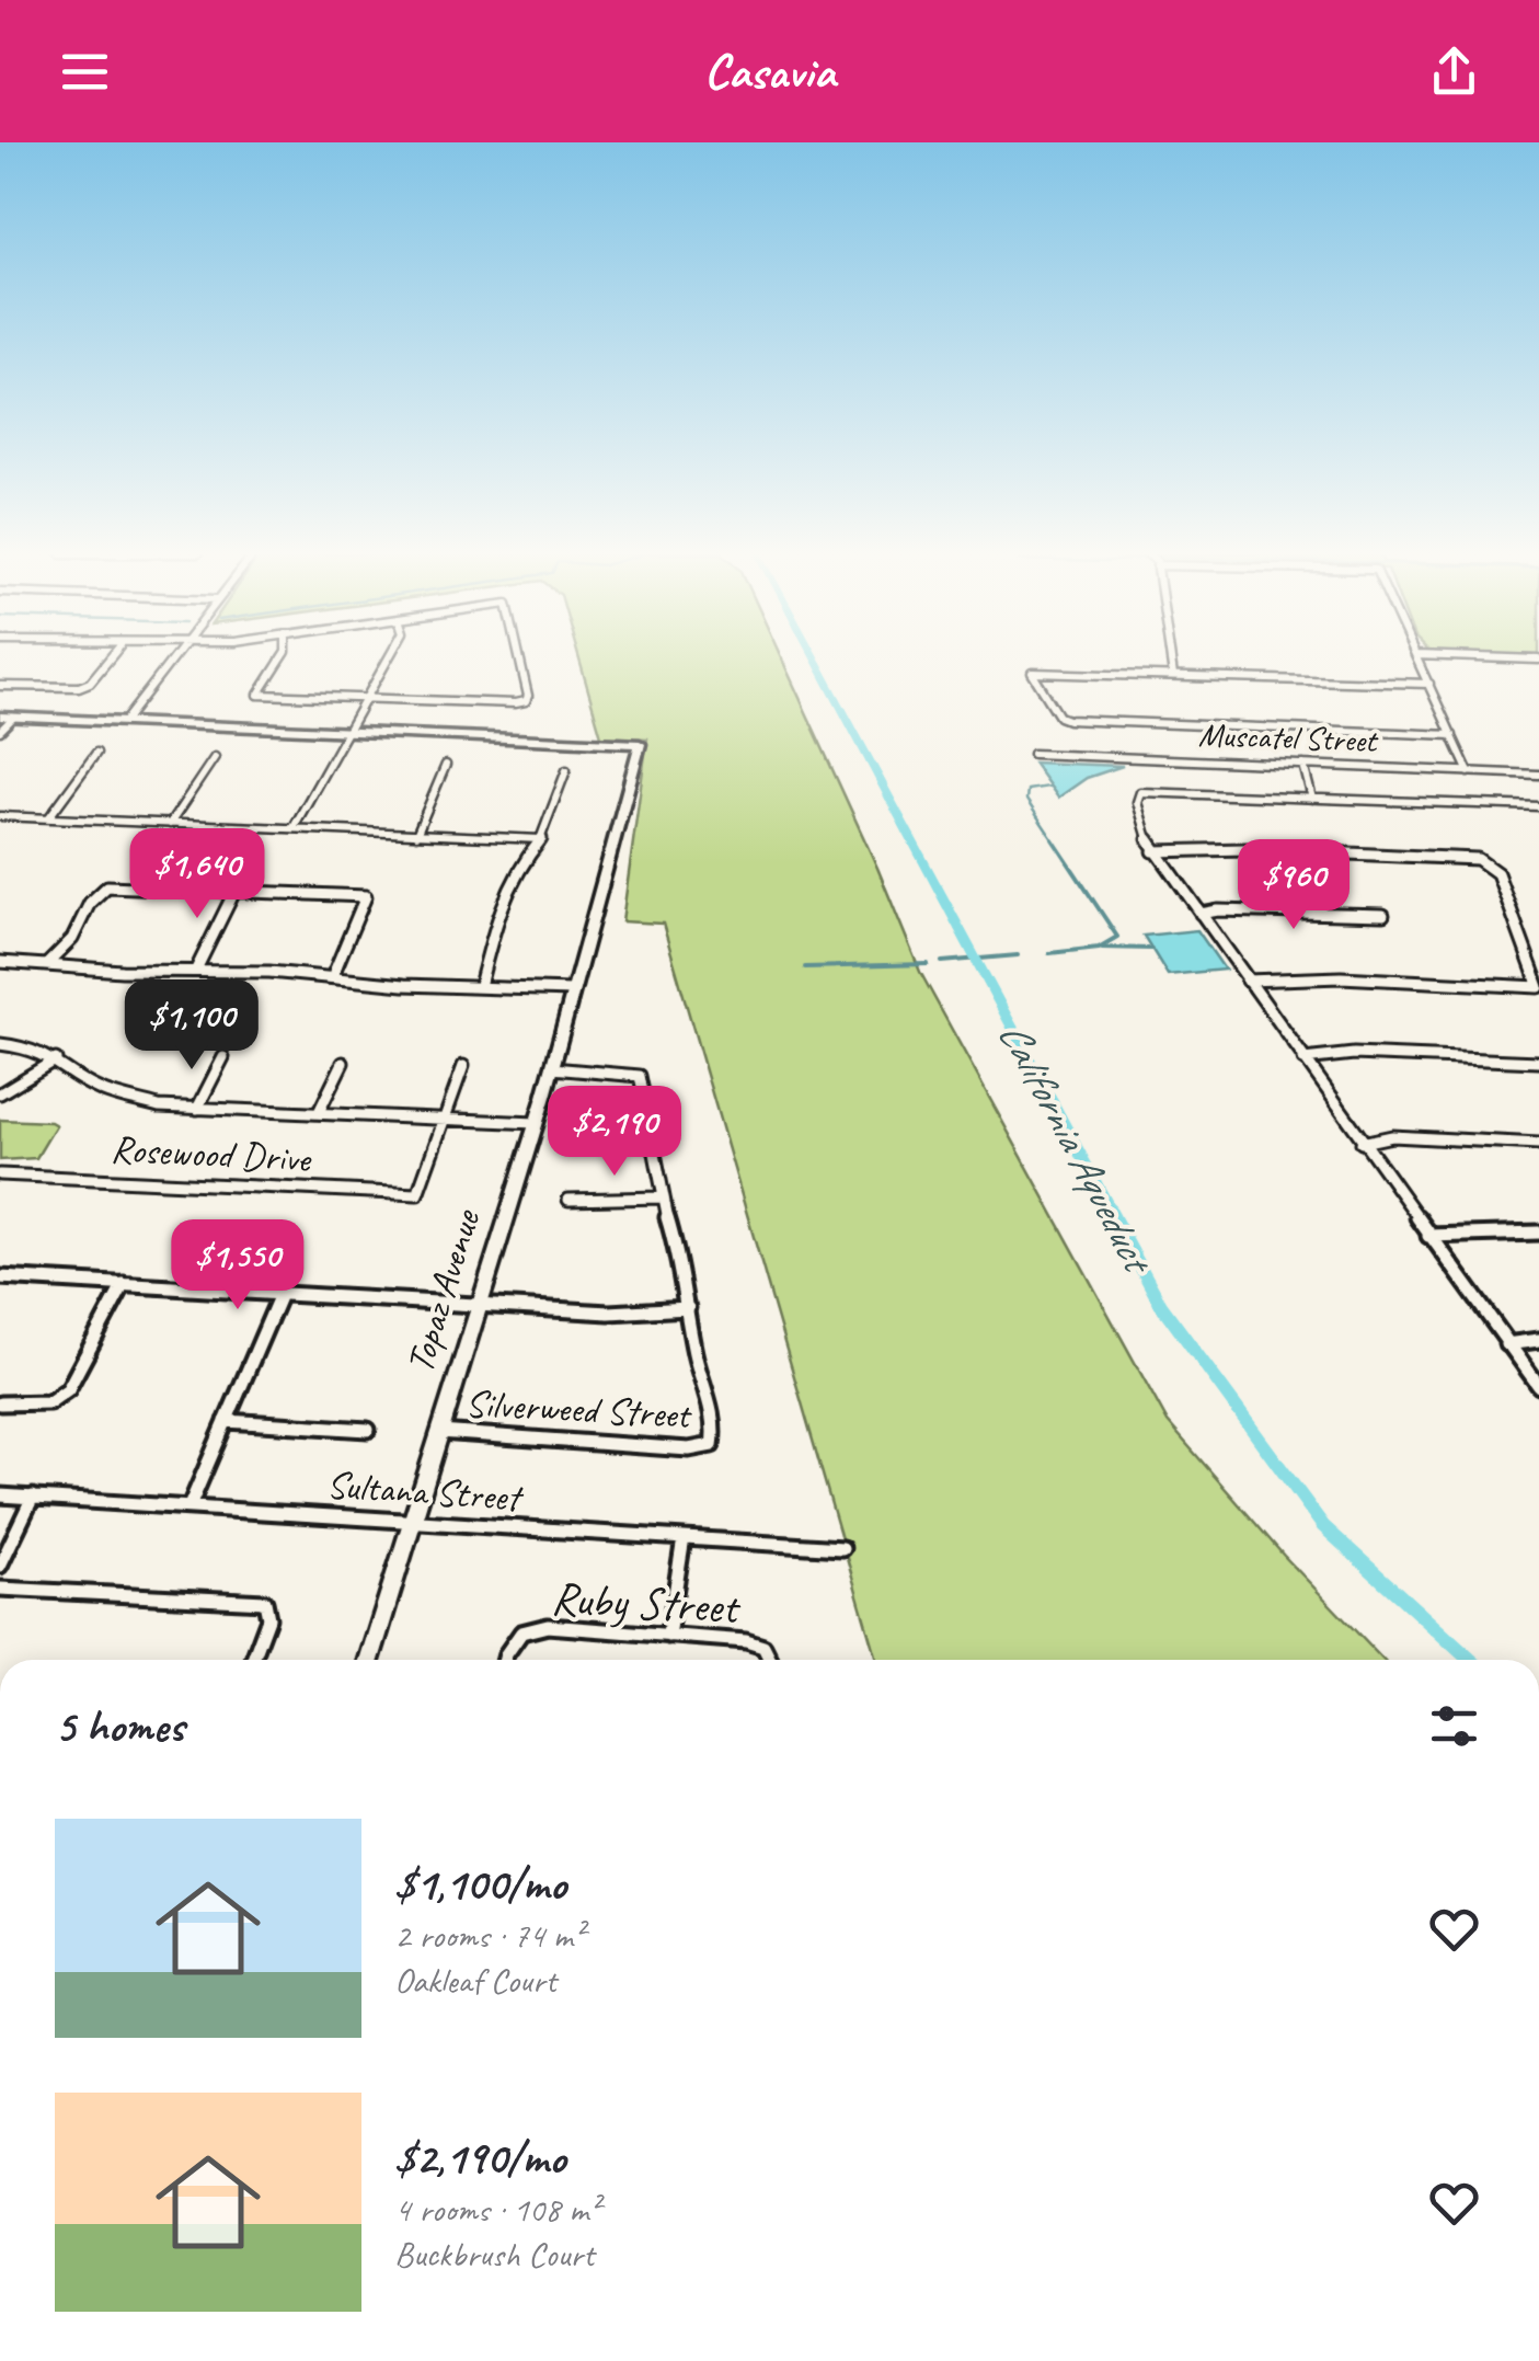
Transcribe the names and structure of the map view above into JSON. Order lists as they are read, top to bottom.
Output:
{
  "streets": {
    "street": [
      "Muscatel Street",
      "Rosewood Drive",
      "Topaz Avenue",
      "Silverweed Street",
      "Sultana Street",
      "Ruby Street"
    ]
  },
  "crossings": [
    ["Topaz Avenue", "Silverweed Street"],
    ["Topaz Avenue", "Sultana Street"]
  ],
  "water": ["California Aqueduct"],
  "page": {
    "header": "Casavia",
    "price": [
      "$1,640",
      "$960",
      "$1,100",
      "$2,190",
      "$1,550"
    ],
    "heading": "5 homes",
    "list": [
      {
        "name": "$1,100/mo",
        "note": "2 rooms · 74 m² · Oakleaf Court"
      },
      {
        "name": "$2,190/mo",
        "note": "4 rooms · 108 m² · Buckbrush Court"
      }
    ]
  }
}
